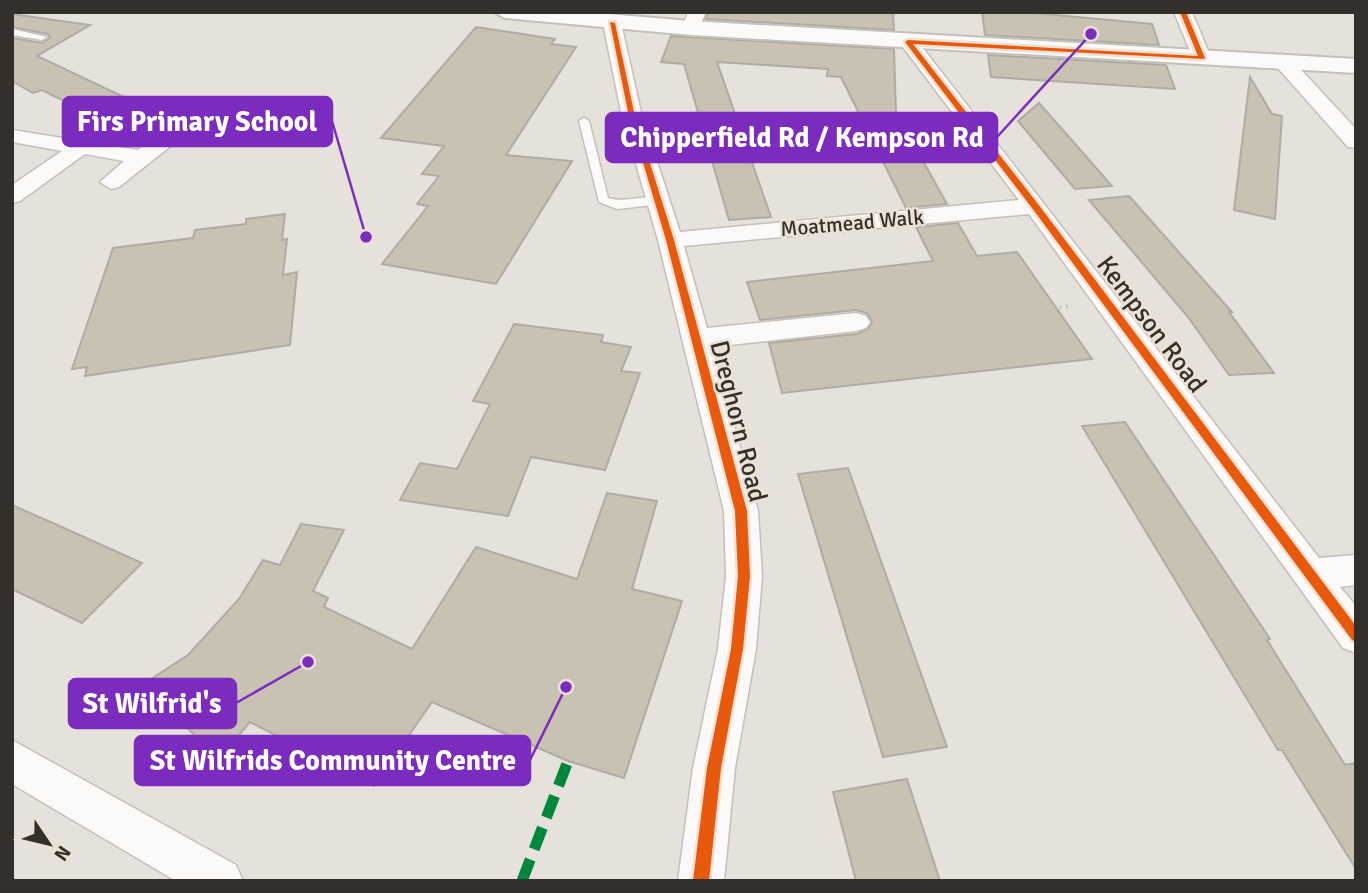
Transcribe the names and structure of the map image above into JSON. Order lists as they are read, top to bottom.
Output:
{
  "streets": {
    "street": ["Moatmead Walk", "Kempson Road", "Dreghorn Road"]
  },
  "crossings": [
    ["Moatmead Walk", "Kempson Road"],
    ["Moatmead Walk", "Dreghorn Road"]
  ],
  "places": [
    "Chipperfield Rd / Kempson Rd",
    "Firs Primary School",
    "St Wilfrid's",
    "St Wilfrids Community Centre"
  ],
  "north": "bottom right"
}
